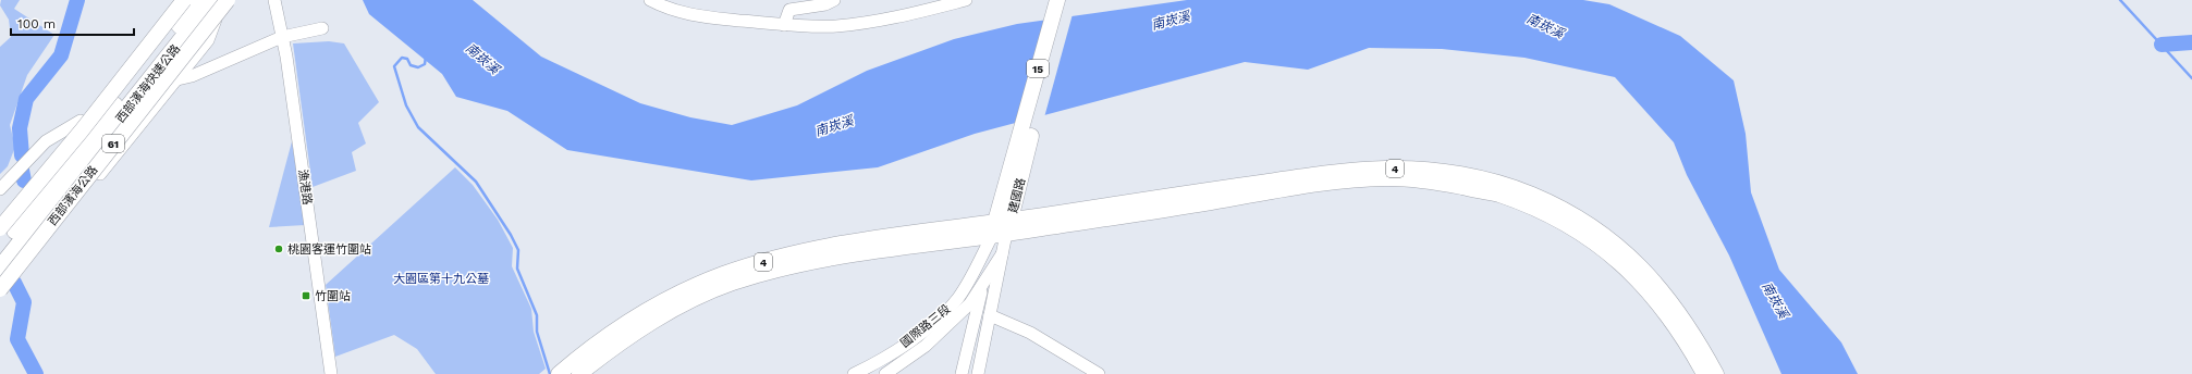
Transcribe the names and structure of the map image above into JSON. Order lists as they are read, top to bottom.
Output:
{
  "streets": {
    "highway": ["西部濱海快速公路", "61"],
    "main road": [
      "15",
      "4",
      "西部濱海公路",
      "建國路"
    ],
    "street": ["漁港路", "國際路三段"]
  },
  "crossings": [
    ["4", "建國路"],
    ["4", "國際路三段"],
    ["建國路", "國際路三段"]
  ],
  "water": ["南崁溪"],
  "parks": ["大園區第十九公墓"],
  "places": {
    "other": ["桃園客運竹圍站"],
    "transit": ["竹圍站"]
  },
  "scale_bar": "100 m"
}
